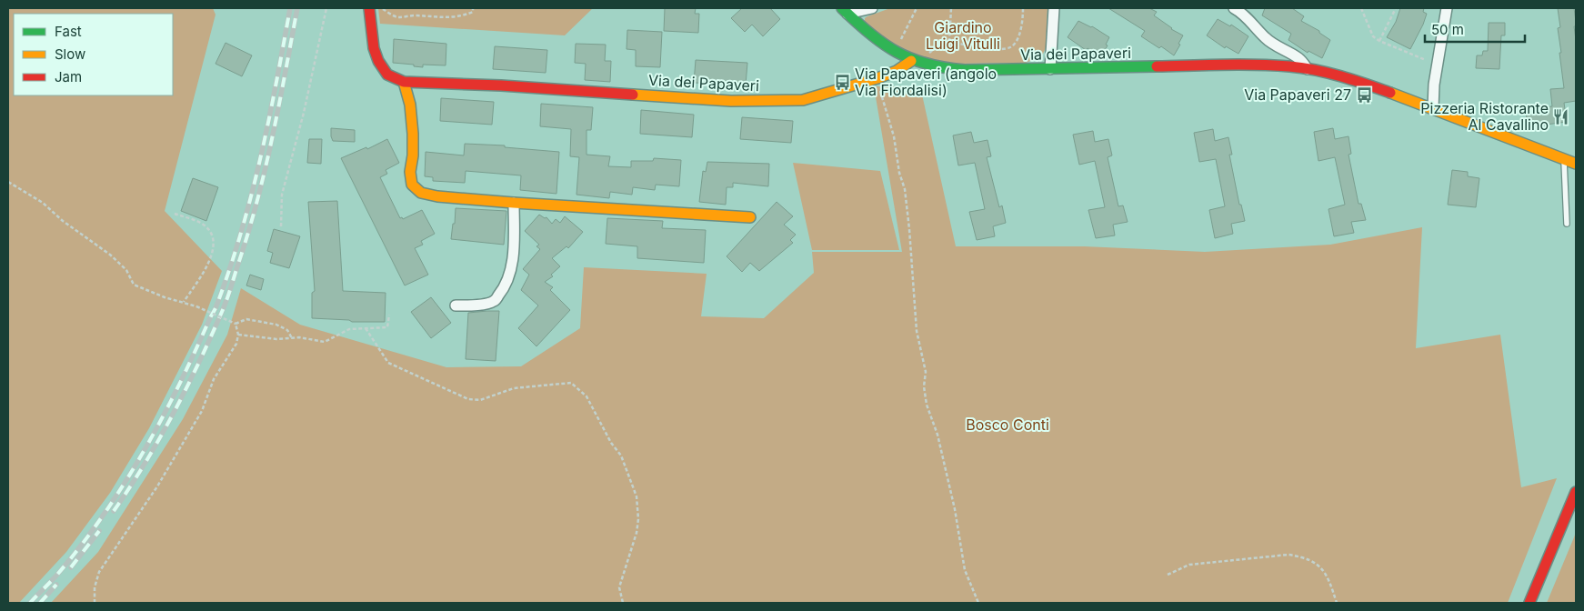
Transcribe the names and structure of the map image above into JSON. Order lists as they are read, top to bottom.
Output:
{
  "streets": {
    "street": ["Via dei Papaveri"]
  },
  "parks": ["Giardino Luigi Vitulli", "Bosco Conti"],
  "places": {
    "bus stop": ["Via Papaveri (angolo Via Fiordalisi)", "Via Papaveri 27"],
    "restaurant": ["Pizzeria Ristorante Al Cavallino"]
  },
  "legend": ["Fast", "Slow", "Jam"],
  "scale_bar": "50 m"
}
